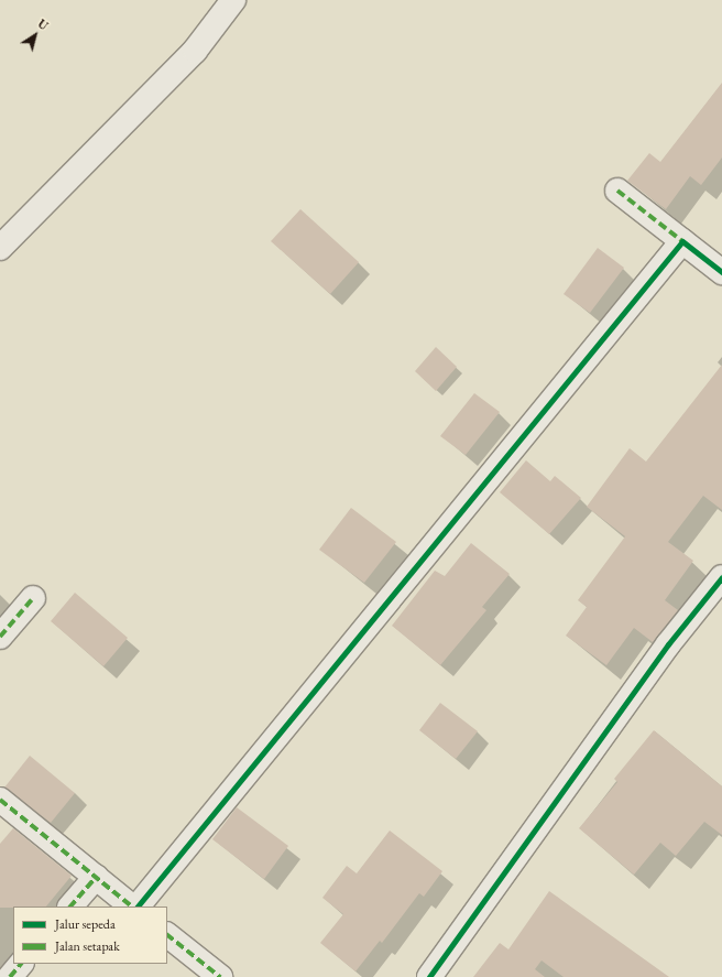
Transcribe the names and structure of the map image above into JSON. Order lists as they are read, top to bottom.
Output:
{
  "legend": ["Jalur sepeda", "Jalan setapak"],
  "north": "top right"
}
